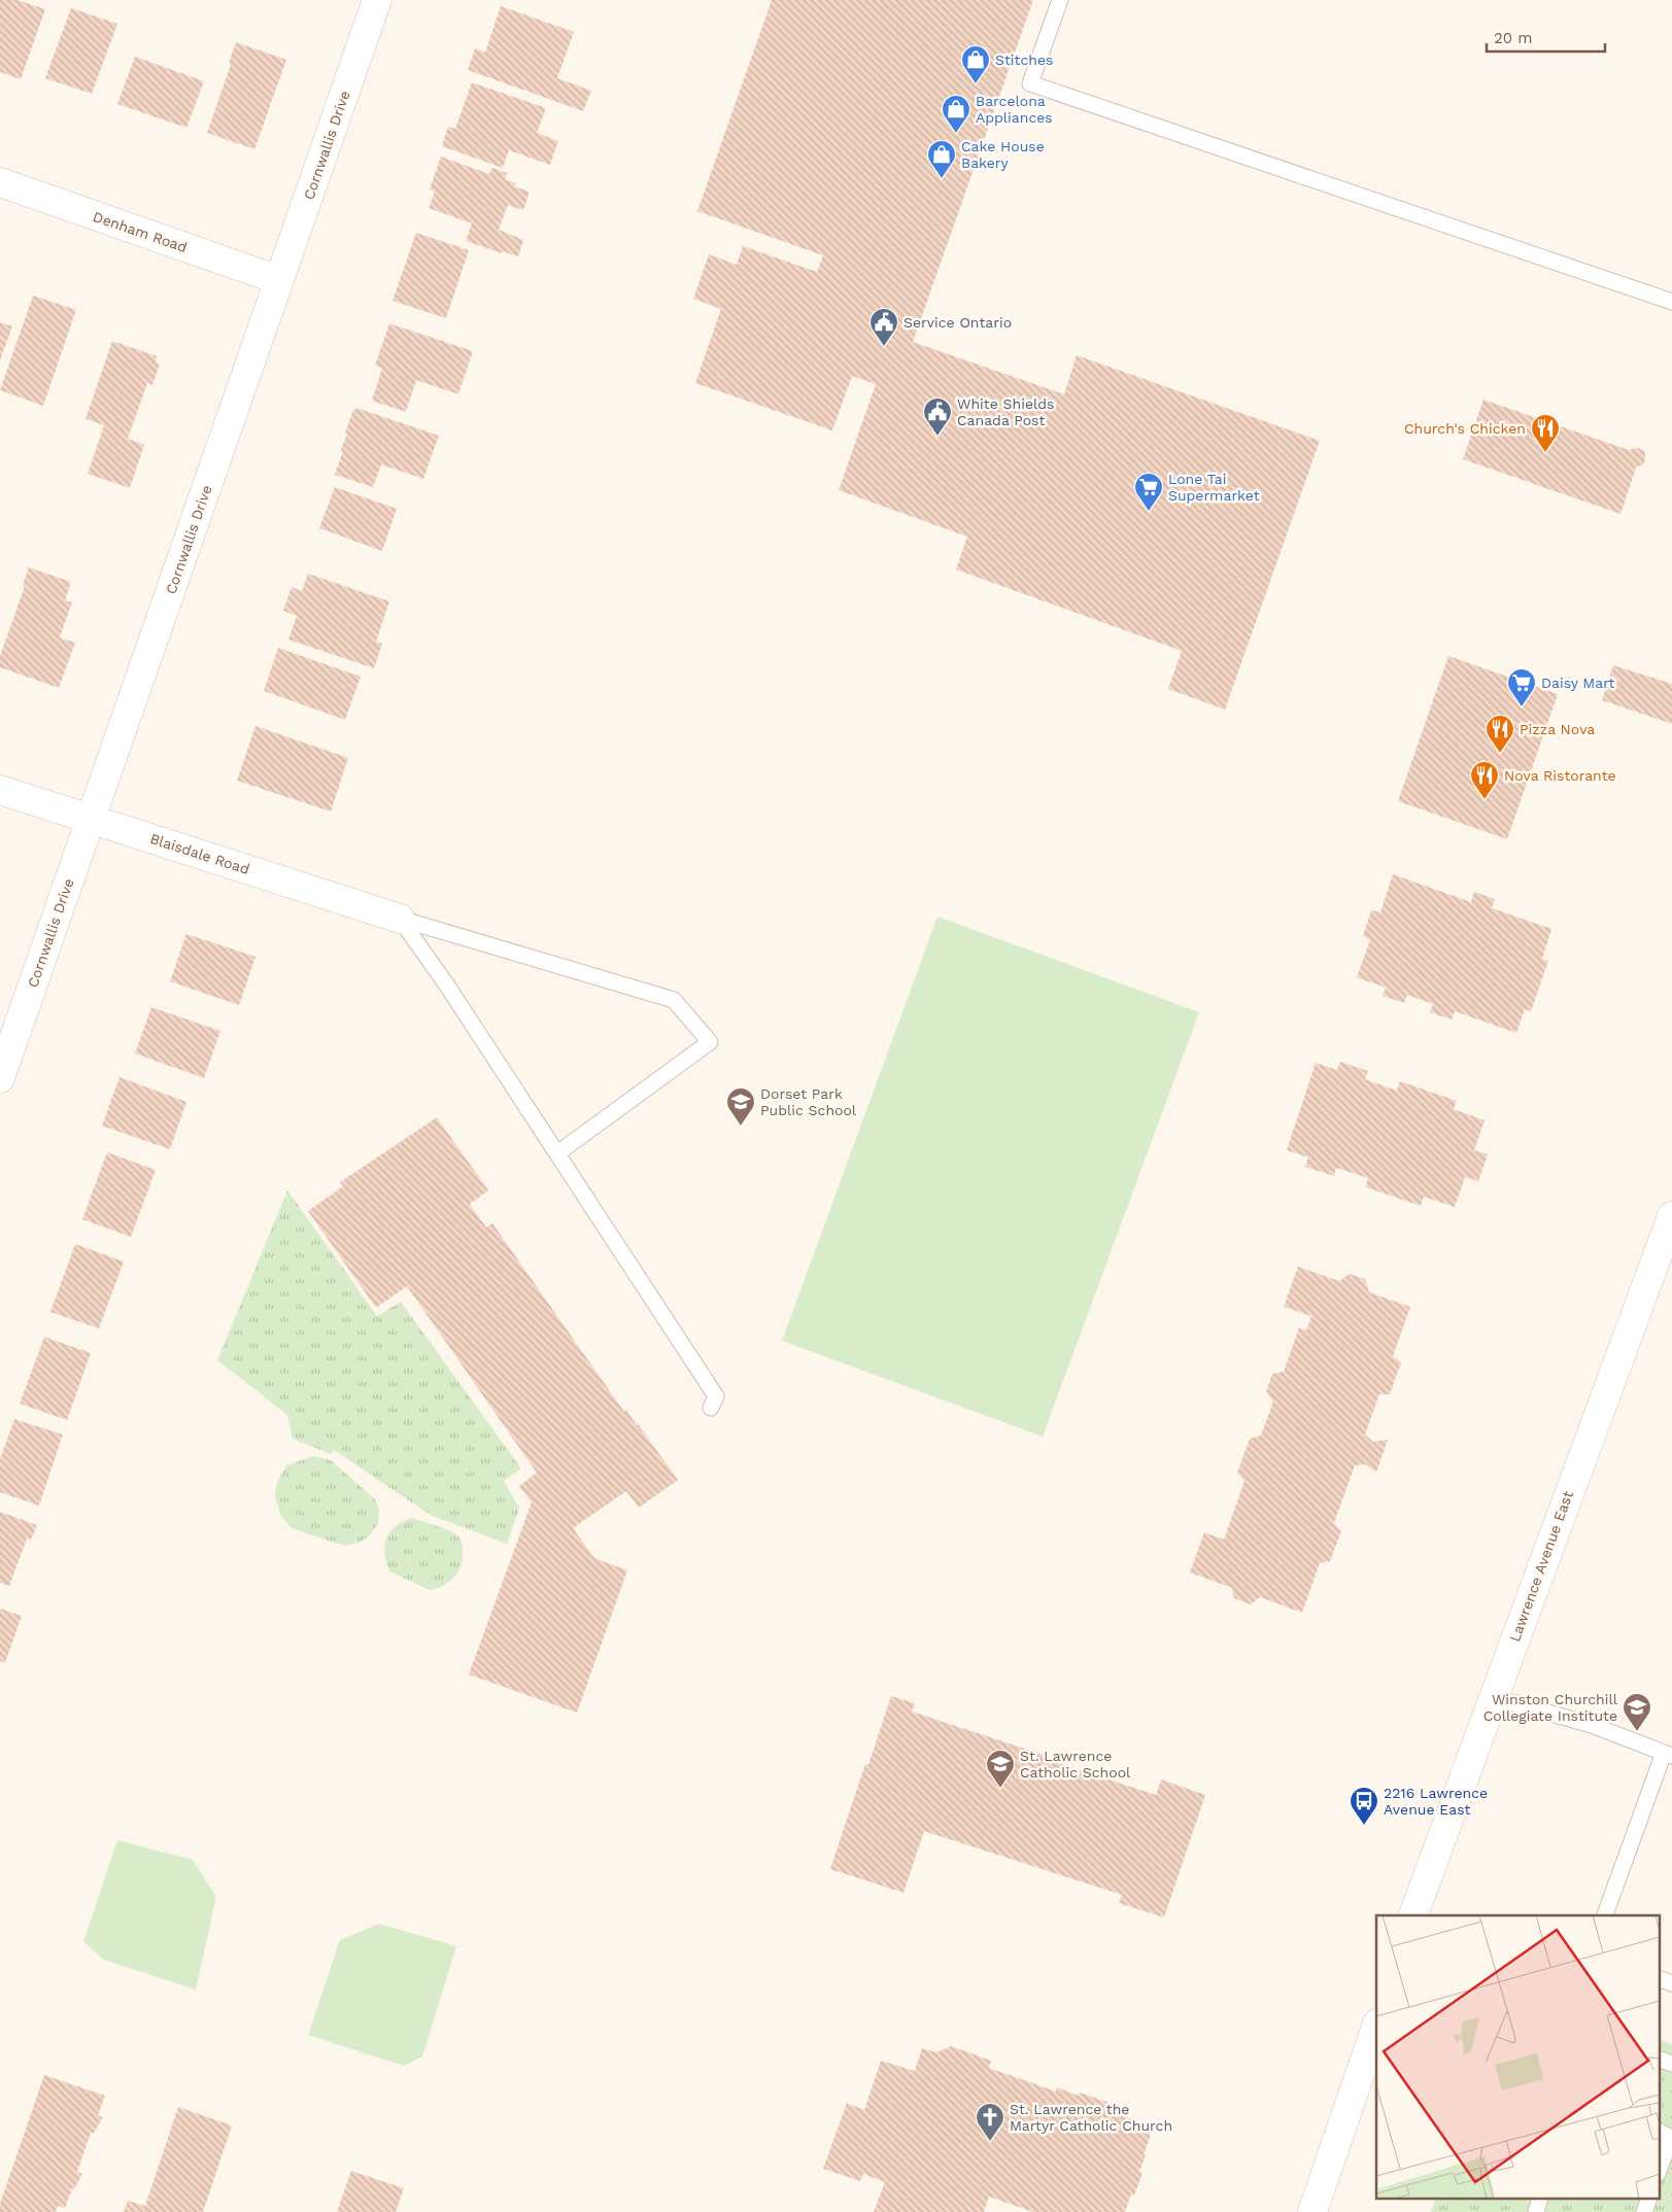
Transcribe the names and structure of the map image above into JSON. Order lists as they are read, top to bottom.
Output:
{
  "streets": {
    "street": [
      "Cornwallis Drive",
      "Denham Road",
      "Blaisdale Road",
      "Lawrence Avenue East"
    ]
  },
  "crossings": [
    ["Cornwallis Drive", "Denham Road"],
    ["Cornwallis Drive", "Blaisdale Road"]
  ],
  "places": {
    "shop": ["Stitches", "Barcelona Appliances", "Cake House Bakery"],
    "public building": ["Service Ontario", "White Shields Canada Post"],
    "restaurant": ["Church's Chicken", "Pizza Nova", "Nova Ristorante"],
    "supermarket": ["Lone Tai Supermarket", "Daisy Mart"],
    "school or university": ["Dorset Park Public School", "Winston Churchill Collegiate Institute", "St. Lawrence Catholic School"],
    "bus stop": ["2216 Lawrence Avenue East"],
    "church": ["St. Lawrence the Martyr Catholic Church"]
  },
  "scale_bar": "20 m"
}
